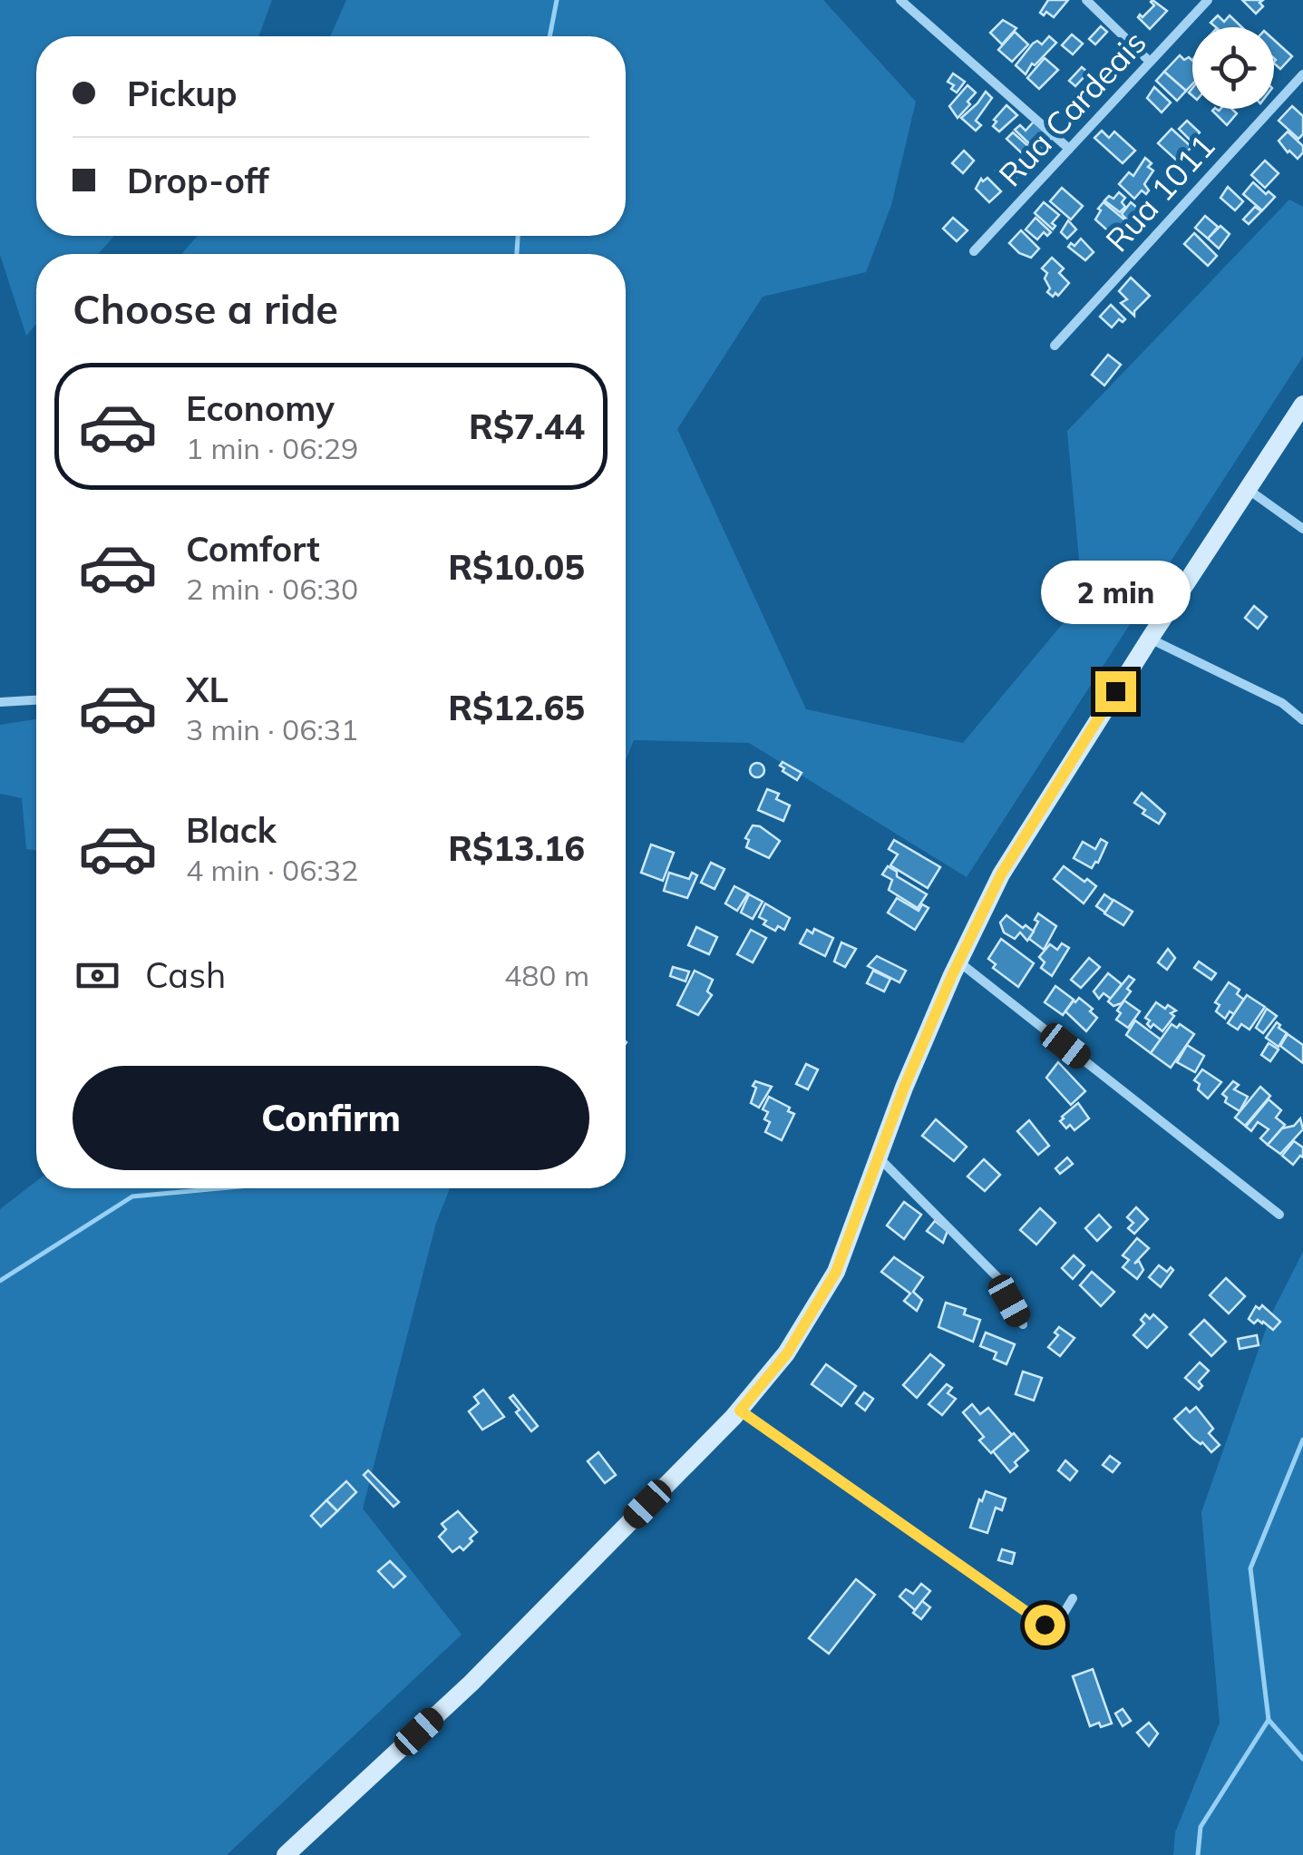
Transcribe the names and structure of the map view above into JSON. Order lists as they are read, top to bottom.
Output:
{
  "streets": {
    "street": ["Rua Cardeais", "Rua 1011"]
  },
  "page": {
    "banner": ["Pickup", "Drop-off"],
    "heading": "Choose a ride",
    "list": [
      {
        "name": "Economy",
        "note": "1 min · 06:29",
        "value": "R$7.44"
      },
      {
        "name": "Comfort",
        "note": "2 min · 06:30",
        "value": "R$10.05"
      },
      {
        "name": "XL",
        "note": "3 min · 06:31",
        "value": "R$12.65"
      },
      {
        "name": "Black",
        "note": "4 min · 06:32",
        "value": "R$13.16"
      }
    ],
    "bubble": "2 min",
    "pay": ["Cash", "480 m"],
    "buttons": "Confirm"
  }
}
